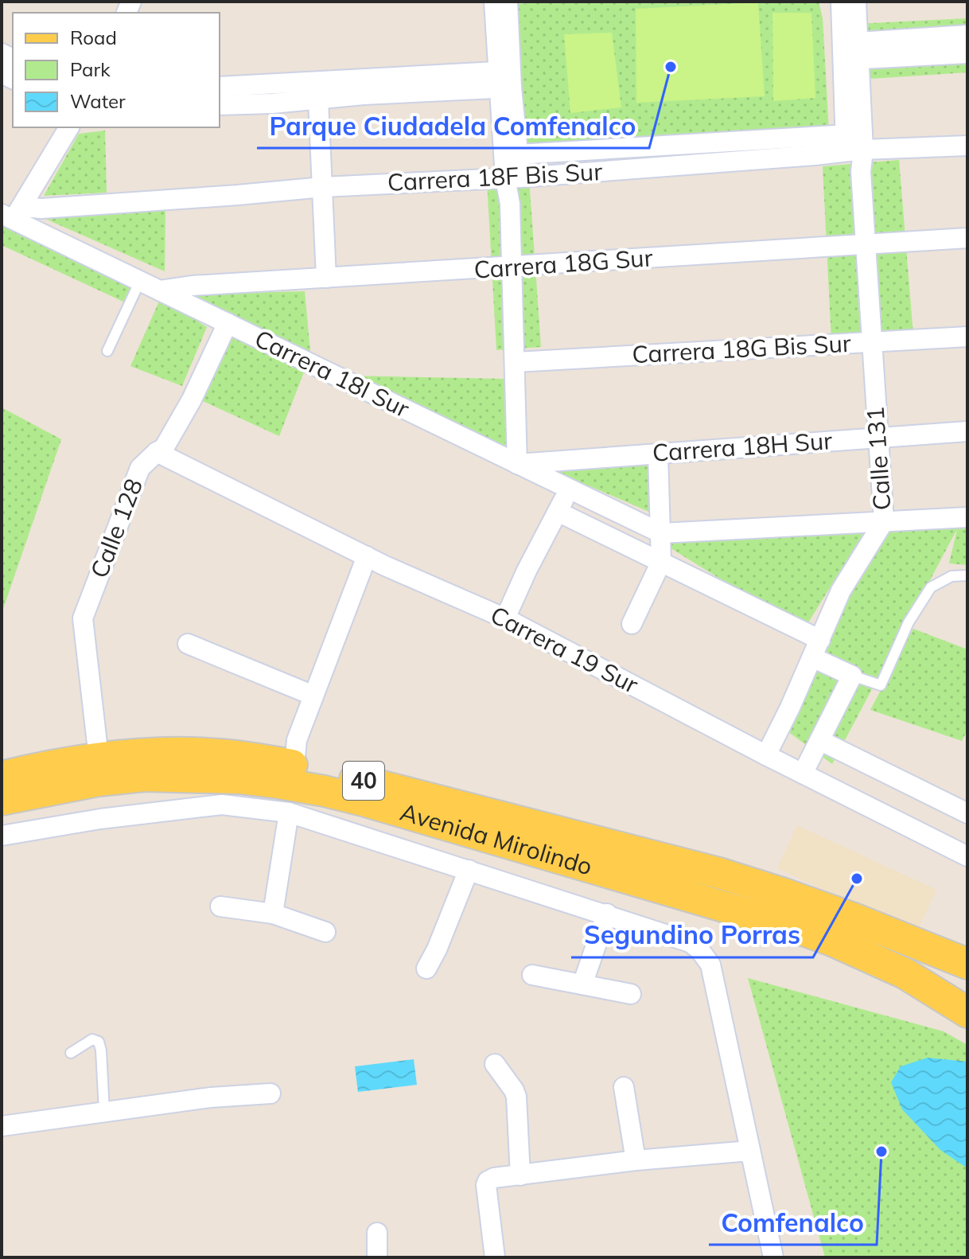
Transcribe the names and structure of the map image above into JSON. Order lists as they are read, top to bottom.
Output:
{
  "streets": {
    "main road": ["40", "Avenida Mirolindo"],
    "street": [
      "Carrera 18F Bis Sur",
      "Carrera 18G Sur",
      "Carrera 18G Bis Sur",
      "Carrera 18I Sur",
      "Carrera 18H Sur",
      "Calle 131",
      "Calle 128",
      "Carrera 19 Sur"
    ]
  },
  "crossings": [
    ["Carrera 18F Bis Sur", "Carrera 18I Sur"],
    ["Carrera 18F Bis Sur", "Calle 131"],
    ["Carrera 18G Sur", "Carrera 18I Sur"],
    ["Carrera 18G Sur", "Calle 131"],
    ["Carrera 18G Bis Sur", "Calle 131"],
    ["Carrera 18I Sur", "Carrera 18H Sur"],
    ["Carrera 18I Sur", "Calle 128"],
    ["Carrera 18H Sur", "Calle 131"],
    ["Calle 131", "Carrera 19 Sur"],
    ["Calle 128", "Carrera 19 Sur"],
    ["Calle 128", "Avenida Mirolindo"]
  ],
  "places": ["Parque Ciudadela Comfenalco", "Segundino Porras", "Comfenalco"],
  "legend": ["Road", "Park", "Water"]
}
